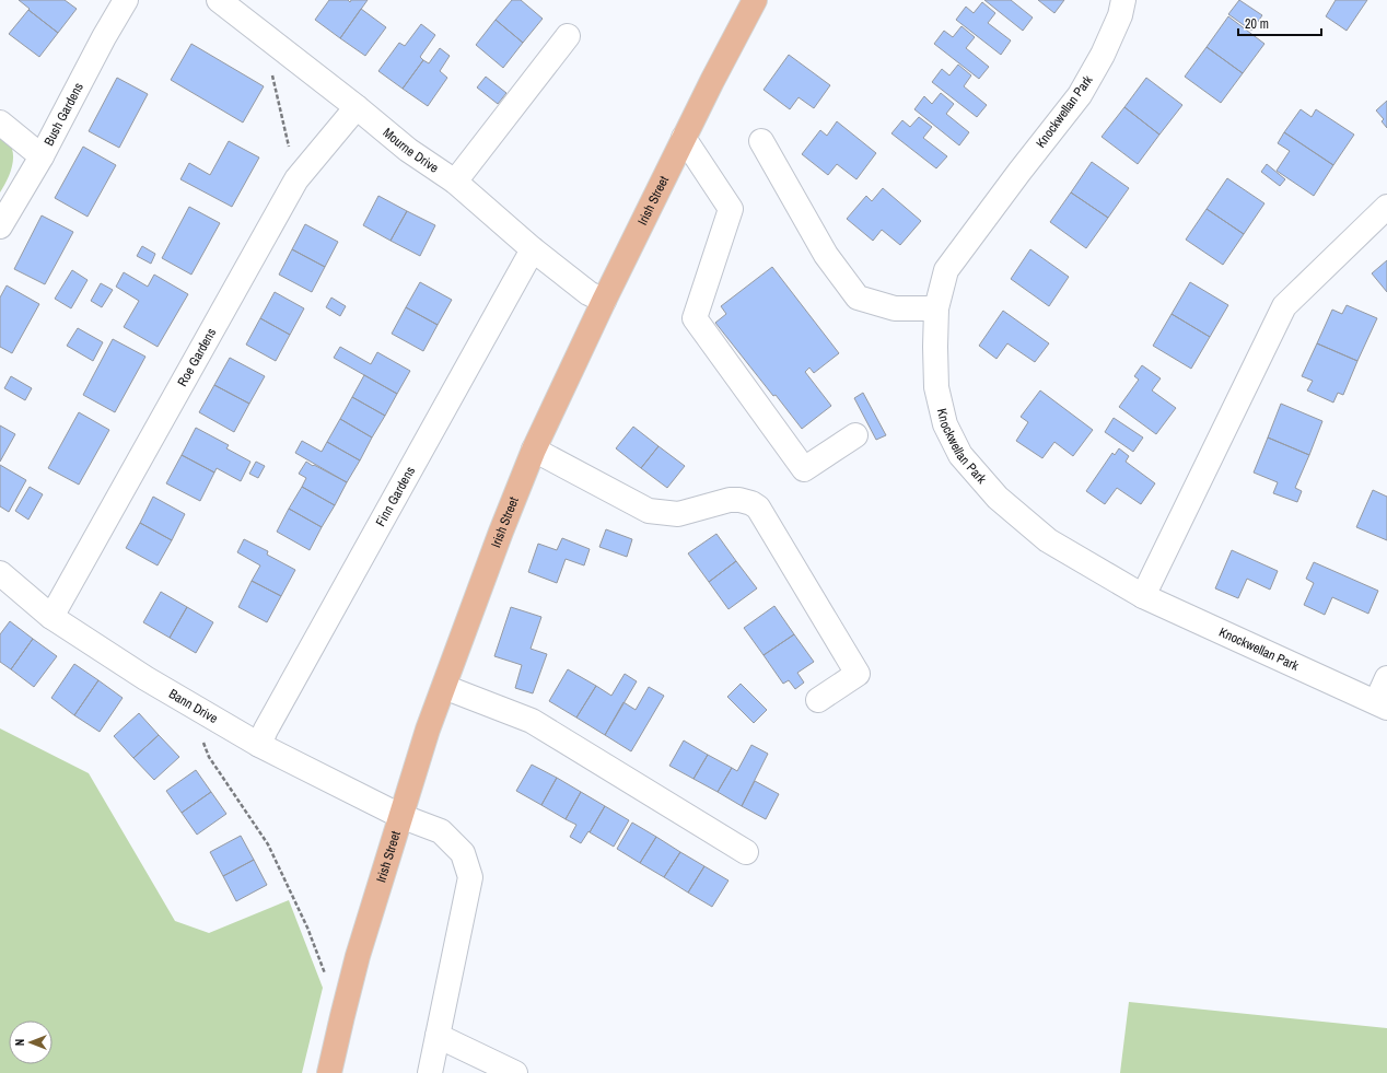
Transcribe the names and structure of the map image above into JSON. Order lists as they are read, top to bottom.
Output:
{
  "streets": {
    "main road": ["Irish Street"],
    "street": [
      "Knockwellan Park",
      "Bush Gardens",
      "Mourne Drive",
      "Roe Gardens",
      "Finn Gardens",
      "Bann Drive"
    ]
  },
  "crossings": [
    ["Mourne Drive", "Irish Street"],
    ["Mourne Drive", "Roe Gardens"],
    ["Mourne Drive", "Finn Gardens"],
    ["Irish Street", "Bann Drive"],
    ["Roe Gardens", "Bann Drive"],
    ["Finn Gardens", "Bann Drive"]
  ],
  "scale_bar": "20 m",
  "north": "left"
}
